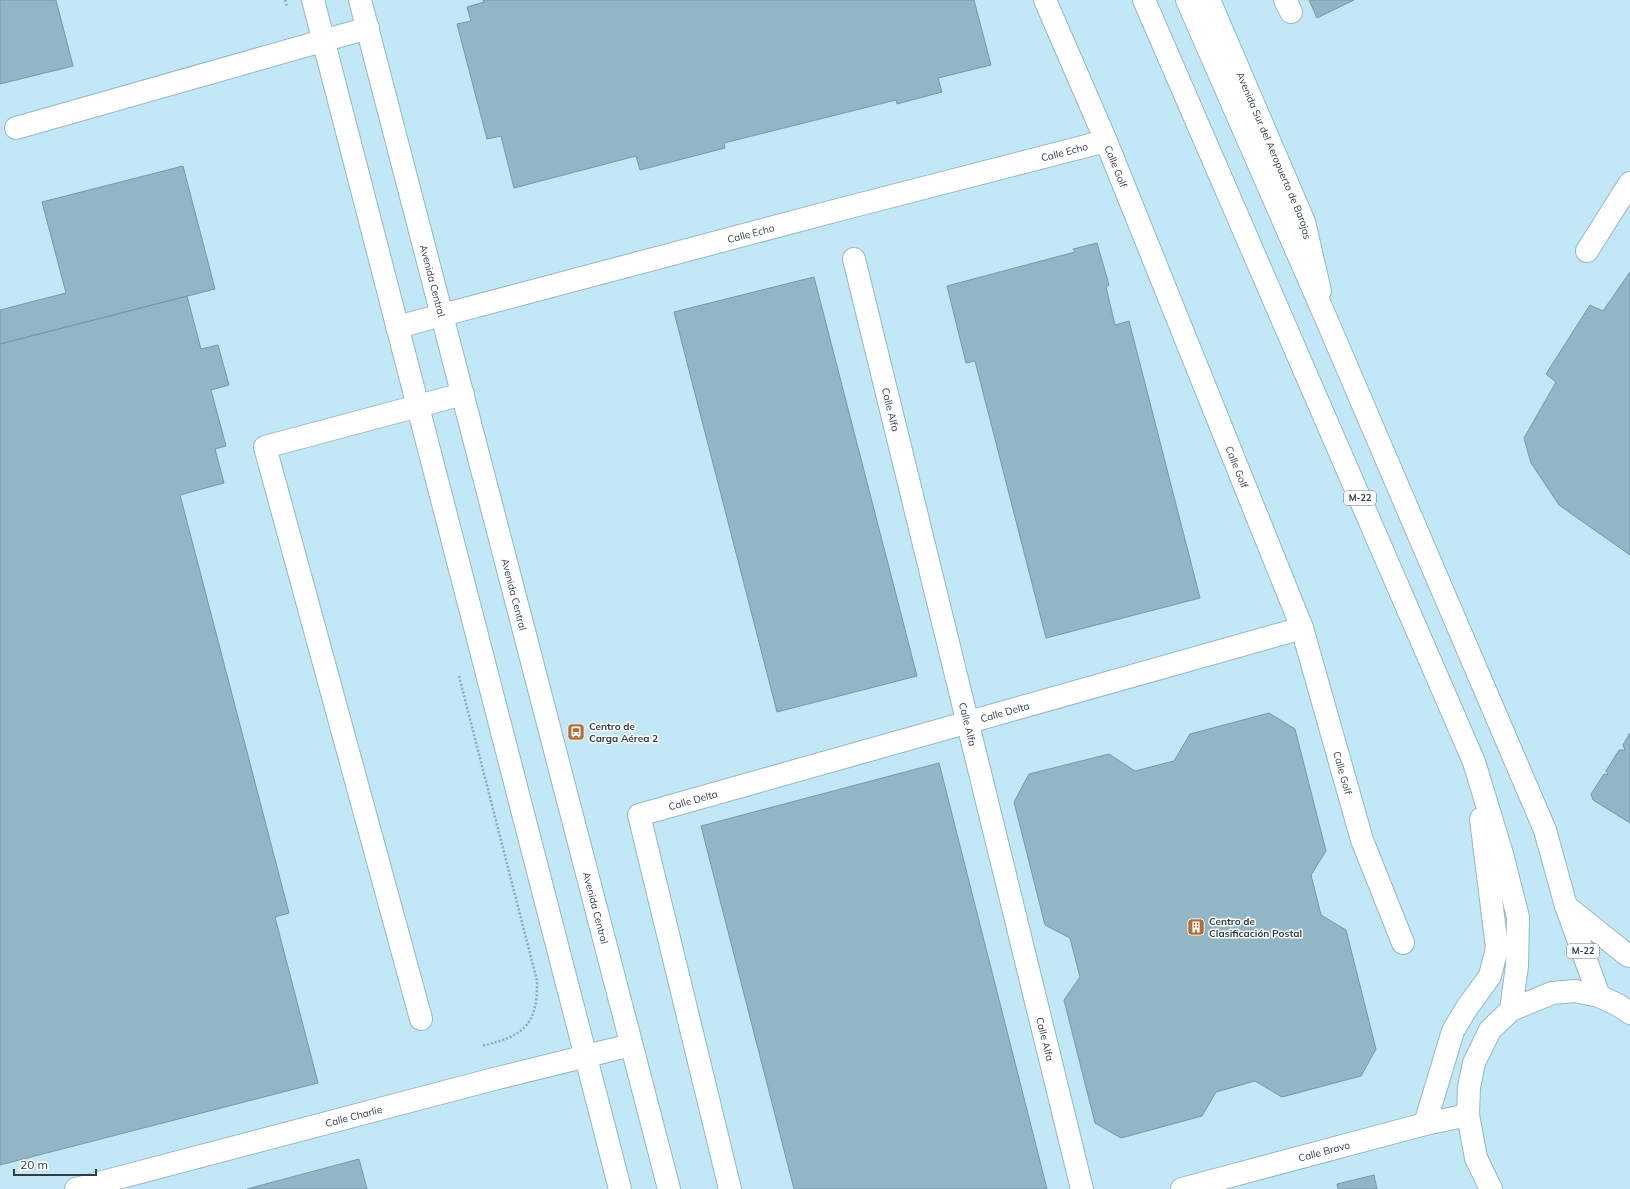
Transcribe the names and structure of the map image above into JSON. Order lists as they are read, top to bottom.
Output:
{
  "streets": {
    "street": [
      "Calle Echo",
      "Avenida Sur del Aeropuerto de Barajas",
      "Calle Golf",
      "Avenida Central",
      "Calle Alfa",
      "M-22",
      "Calle Delta",
      "Calle Charlie",
      "Calle Bravo"
    ]
  },
  "crossings": [
    ["Calle Echo", "Calle Golf"],
    ["Calle Echo", "Avenida Central"],
    ["Avenida Sur del Aeropuerto de Barajas", "M-22"],
    ["Calle Golf", "Calle Delta"],
    ["Avenida Central", "Calle Charlie"],
    ["Calle Alfa", "Calle Delta"]
  ],
  "places": {
    "bus stop": ["Centro de Carga Aérea 2"],
    "building": ["Centro de Clasificación Postal"]
  },
  "scale_bar": "20 m"
}
